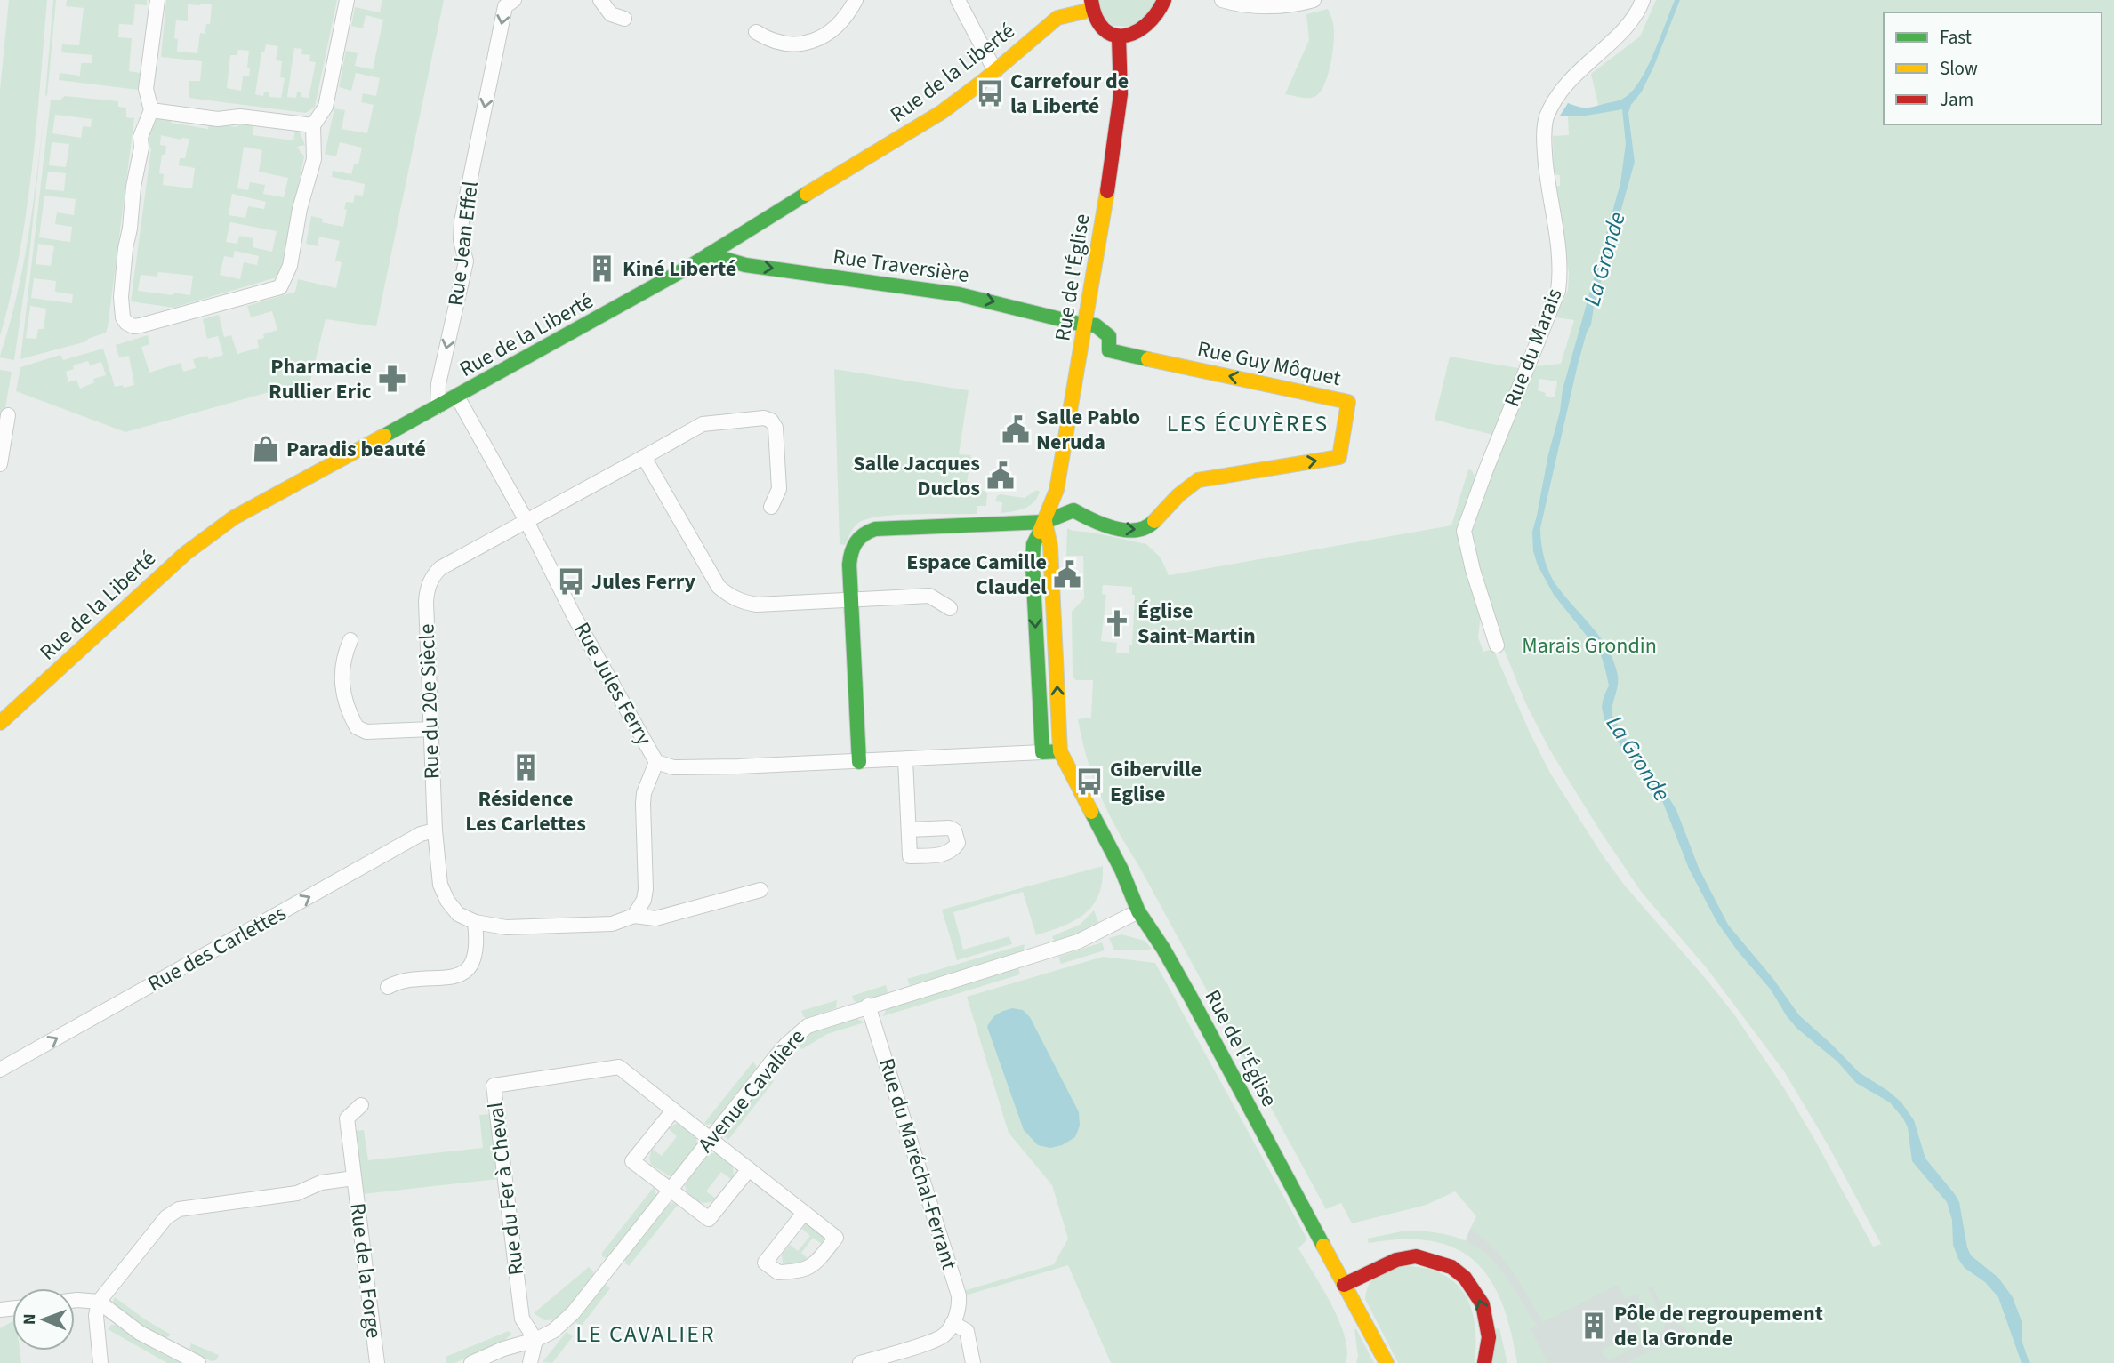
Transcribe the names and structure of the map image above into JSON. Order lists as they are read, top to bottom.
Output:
{
  "streets": {
    "street": [
      "Rue de la Liberté",
      "Rue Jean Effel",
      "Rue Traversière",
      "Rue de l'Église",
      "Rue du Marais",
      "Rue Guy Môquet",
      "Rue Jules Ferry",
      "Rue du 20e Siècle",
      "Rue des Carlettes",
      "Avenue Cavalière",
      "Rue du Maréchal-Ferrant",
      "Rue du Fer à Cheval",
      "Rue de la Forge"
    ]
  },
  "crossings": [
    ["Rue de la Liberté", "Rue Jean Effel"],
    ["Rue de la Liberté", "Rue Traversière"],
    ["Rue de la Liberté", "Rue Jules Ferry"],
    ["Rue Traversière", "Rue de l'Église"],
    ["Rue Traversière", "Rue Guy Môquet"],
    ["Rue de l'Église", "Rue Guy Môquet"],
    ["Rue de l'Église", "Rue Jules Ferry"],
    ["Rue de l'Église", "Avenue Cavalière"],
    ["Rue Jules Ferry", "Rue du 20e Siècle"],
    ["Rue du 20e Siècle", "Rue des Carlettes"],
    ["Avenue Cavalière", "Rue du Maréchal-Ferrant"],
    ["Avenue Cavalière", "Rue du Fer à Cheval"]
  ],
  "one_way": ["Rue Jean Effel", "Rue Traversière", "Rue des Carlettes"],
  "districts": ["LES ÉCUYÈRES", "LE CAVALIER"],
  "water": ["La Gronde"],
  "parks": ["Marais Grondin"],
  "places": {
    "bus stop": ["Carrefour de la Liberté", "Jules Ferry", "Giberville Eglise"],
    "building": ["Kiné Liberté", "Résidence Les Carlettes", "Pôle de regroupement de la Gronde"],
    "pharmacy": ["Pharmacie Rullier Eric"],
    "public building": ["Salle Pablo Neruda", "Salle Jacques Duclos", "Espace Camille Claudel"],
    "shop": ["Paradis beauté"],
    "church": ["Église Saint-Martin"]
  },
  "legend": ["Fast", "Slow", "Jam"],
  "north": "left"
}
